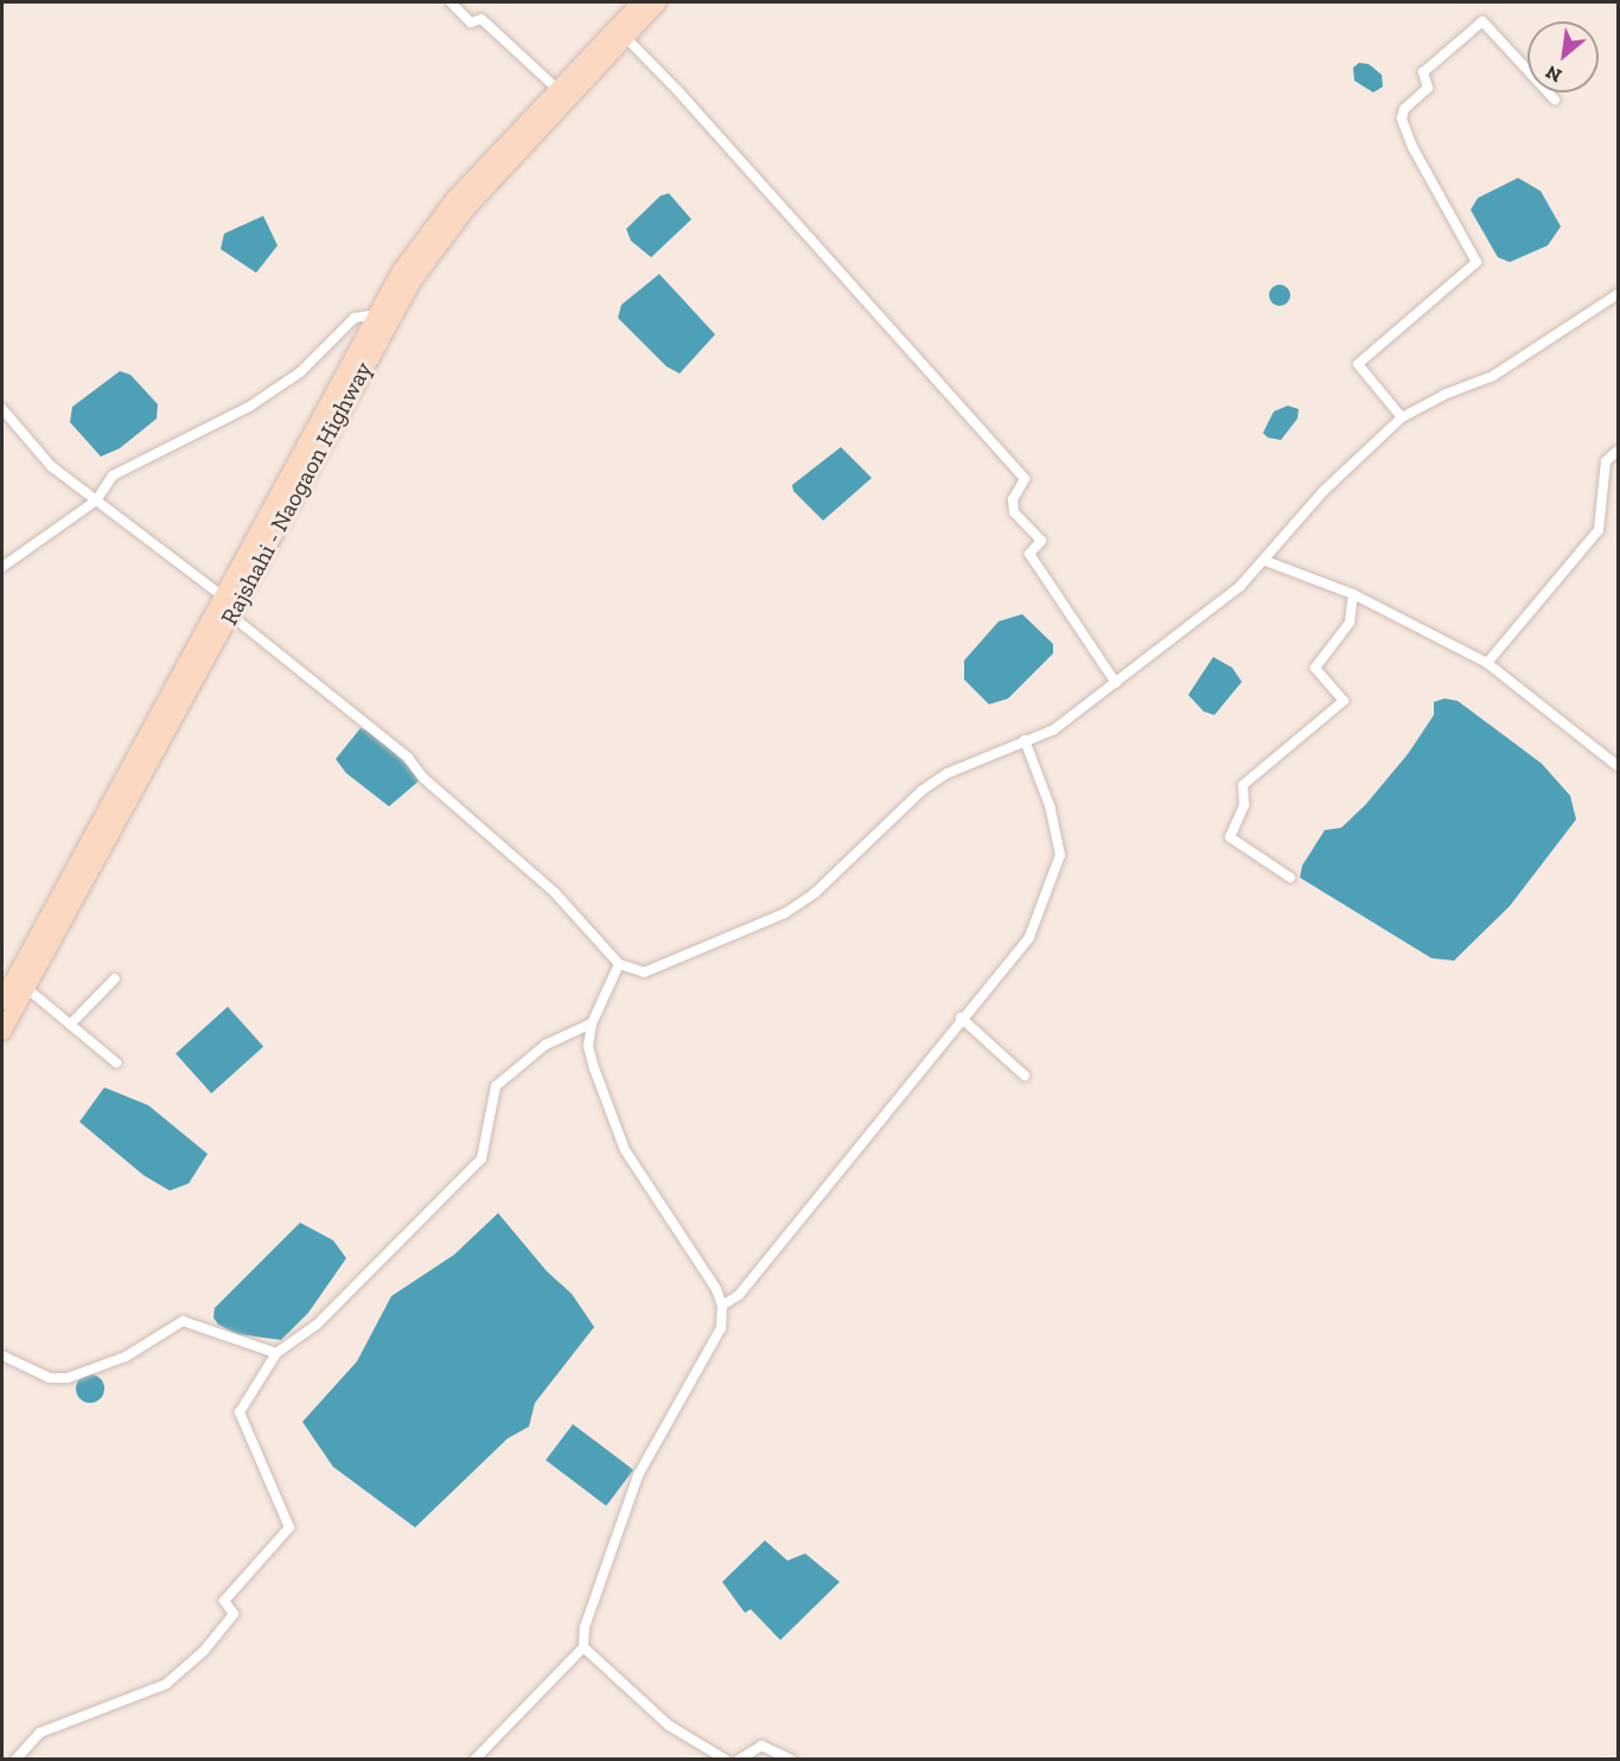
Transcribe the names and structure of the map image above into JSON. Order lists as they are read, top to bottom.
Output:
{
  "streets": {
    "main road": ["Rajshahi - Naogaon Highway"]
  },
  "north": "bottom left"
}
